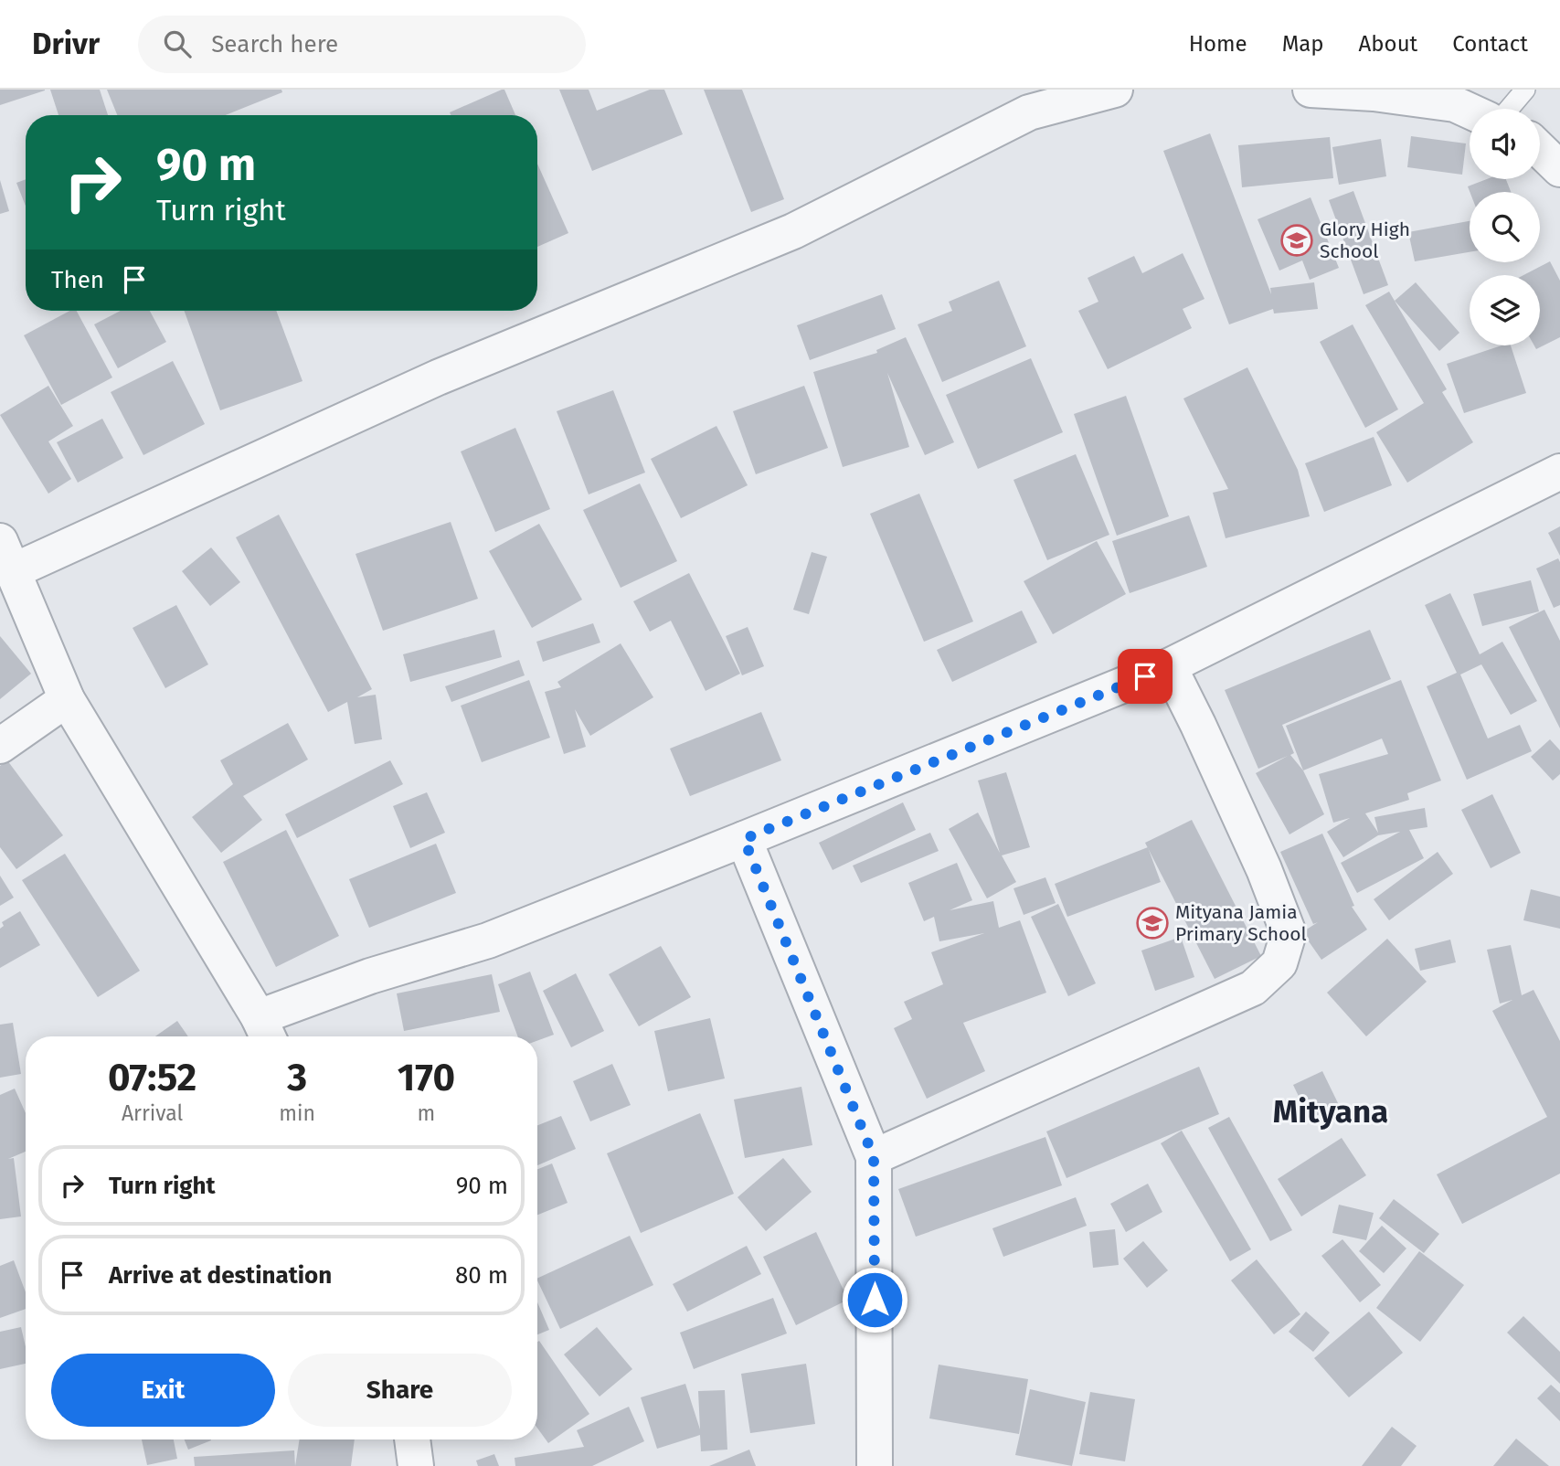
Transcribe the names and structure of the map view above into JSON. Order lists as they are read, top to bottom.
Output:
{
  "districts": ["Mityana"],
  "places": {
    "school or university": ["Glory High School", "Mityana Jamia Primary School"]
  },
  "page": {
    "header": "Drivr",
    "search": "Search here",
    "nav": [
      "Home",
      "Map",
      "About",
      "Contact"
    ],
    "turn": ["90 m", "Turn right"],
    "then": "Then",
    "eta": [
      "07:52",
      "Arrival",
      "3",
      "min",
      "170",
      "m"
    ],
    "list": [
      {
        "name": "Turn right",
        "value": "90 m"
      },
      {
        "name": "Arrive at destination",
        "value": "80 m"
      }
    ],
    "buttons": ["Exit", "Share"]
  }
}
